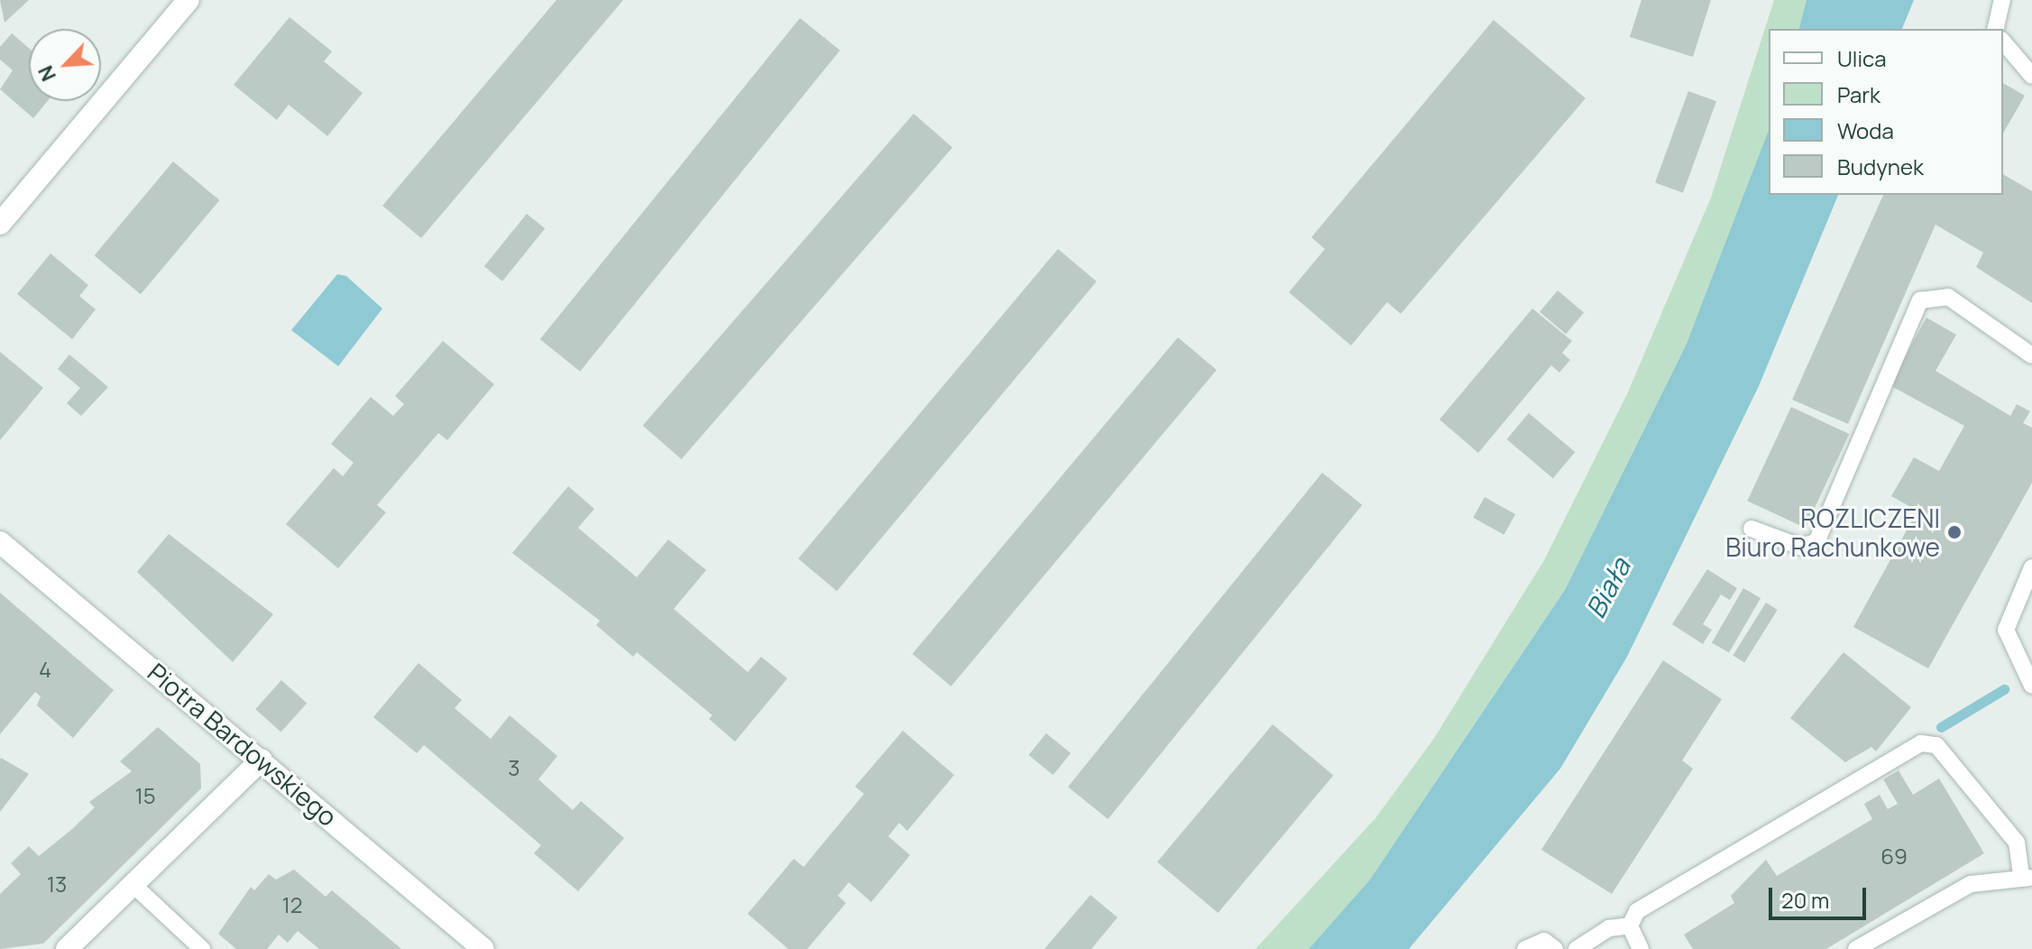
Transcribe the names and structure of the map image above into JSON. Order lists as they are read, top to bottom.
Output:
{
  "streets": {
    "street": ["Piotra Bardowskiego"]
  },
  "water": ["Biała"],
  "places": ["ROZLICZENI Biuro Rachunkowe"],
  "house_numbers": [
    "4",
    "3",
    "15",
    "69",
    "13",
    "12"
  ],
  "legend": [
    "Ulica",
    "Park",
    "Woda",
    "Budynek"
  ],
  "scale_bar": "20 m",
  "north": "bottom left"
}
